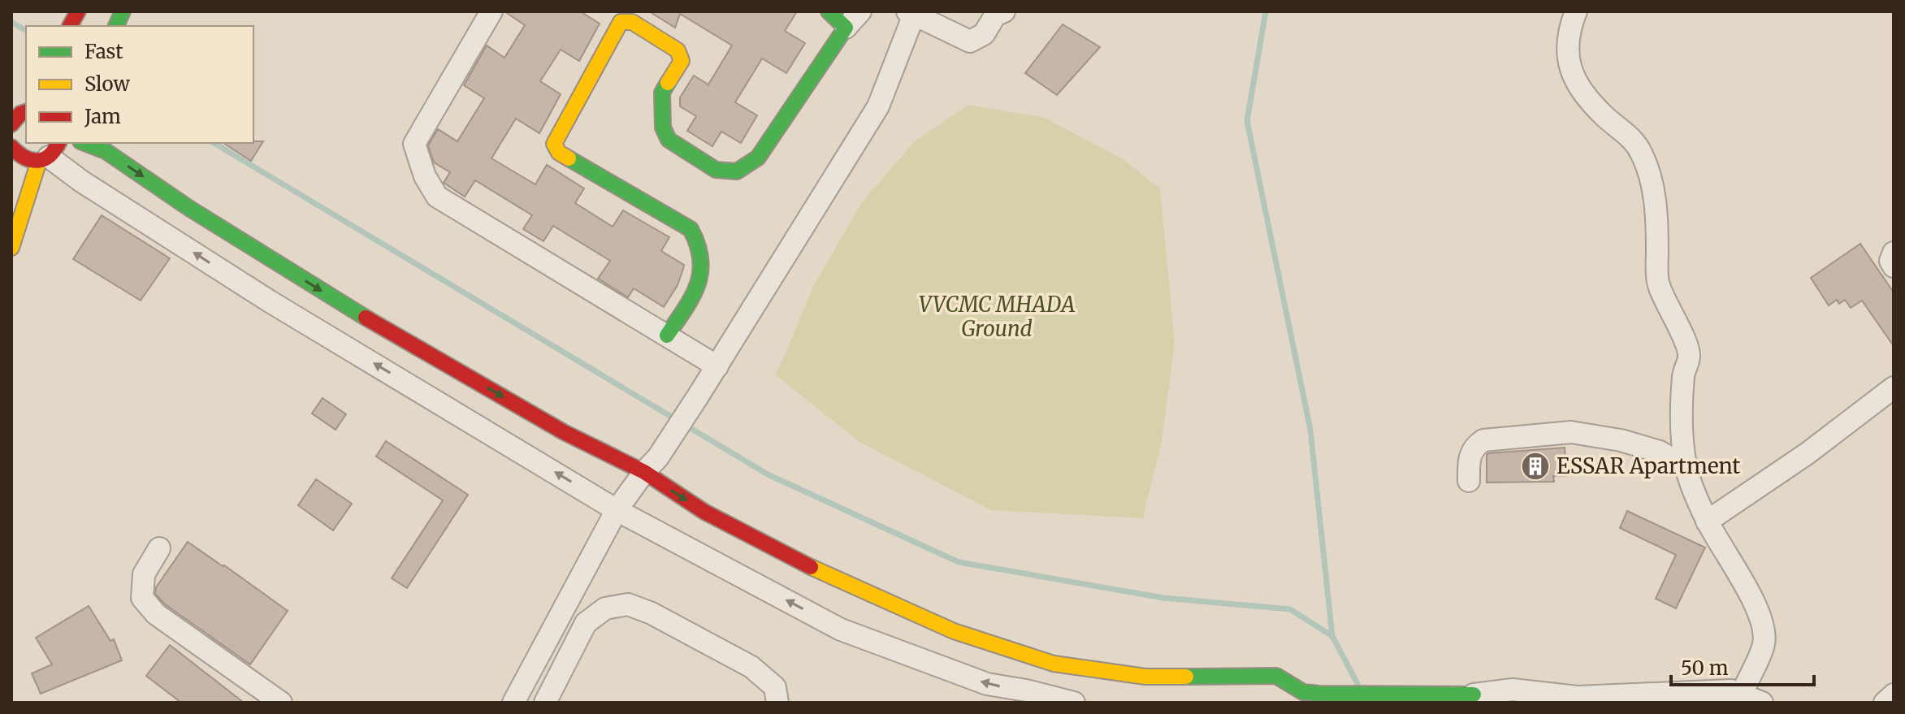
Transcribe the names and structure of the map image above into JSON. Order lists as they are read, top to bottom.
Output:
{
  "parks": ["VVCMC MHADA Ground"],
  "places": {
    "building": ["ESSAR Apartment"]
  },
  "legend": ["Fast", "Slow", "Jam"],
  "scale_bar": "50 m"
}
